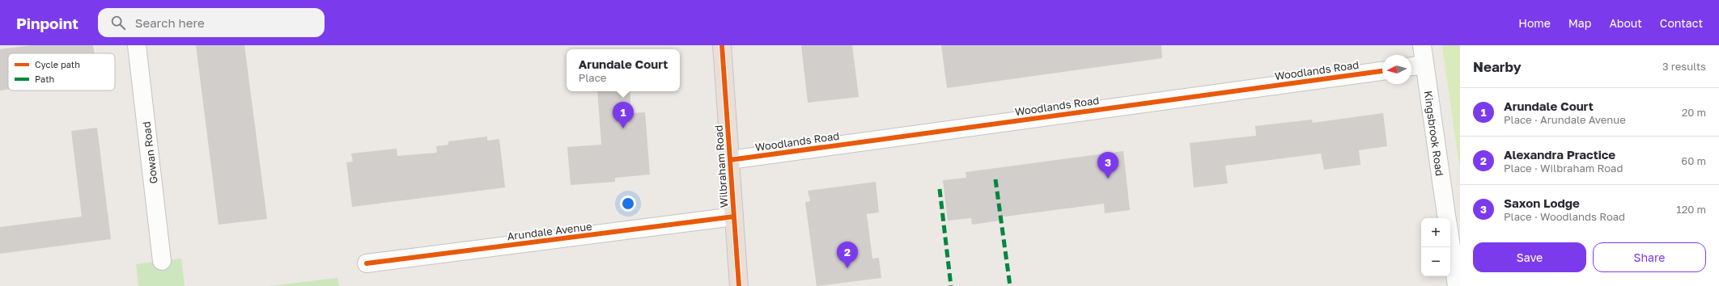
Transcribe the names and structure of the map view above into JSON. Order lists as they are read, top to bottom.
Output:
{
  "streets": {
    "highway": ["Wilbraham Road"],
    "street": [
      "Woodlands Road",
      "Kingsbrook Road",
      "Gowan Road",
      "Arundale Avenue"
    ]
  },
  "crossings": [
    ["Woodlands Road", "Wilbraham Road"],
    ["Wilbraham Road", "Arundale Avenue"]
  ],
  "legend": ["Cycle path", "Path"],
  "north": "left",
  "page": {
    "header": "Pinpoint",
    "search": "Search here",
    "nav": [
      "Home",
      "Map",
      "About",
      "Contact"
    ],
    "heading": ["Nearby", "3 results"],
    "popup": ["Arundale Court", "Place"],
    "list": [
      {
        "mark": "1",
        "name": "Arundale Court",
        "note": "Place · Arundale Avenue",
        "value": "20 m"
      },
      {
        "mark": "2",
        "name": "Alexandra Practice",
        "note": "Place · Wilbraham Road",
        "value": "60 m"
      },
      {
        "mark": "3",
        "name": "Saxon Lodge",
        "note": "Place · Woodlands Road",
        "value": "120 m"
      }
    ],
    "pins": ["1", "3", "2"],
    "map_buttons": ["+", "−"],
    "buttons": ["Save", "Share"]
  }
}
